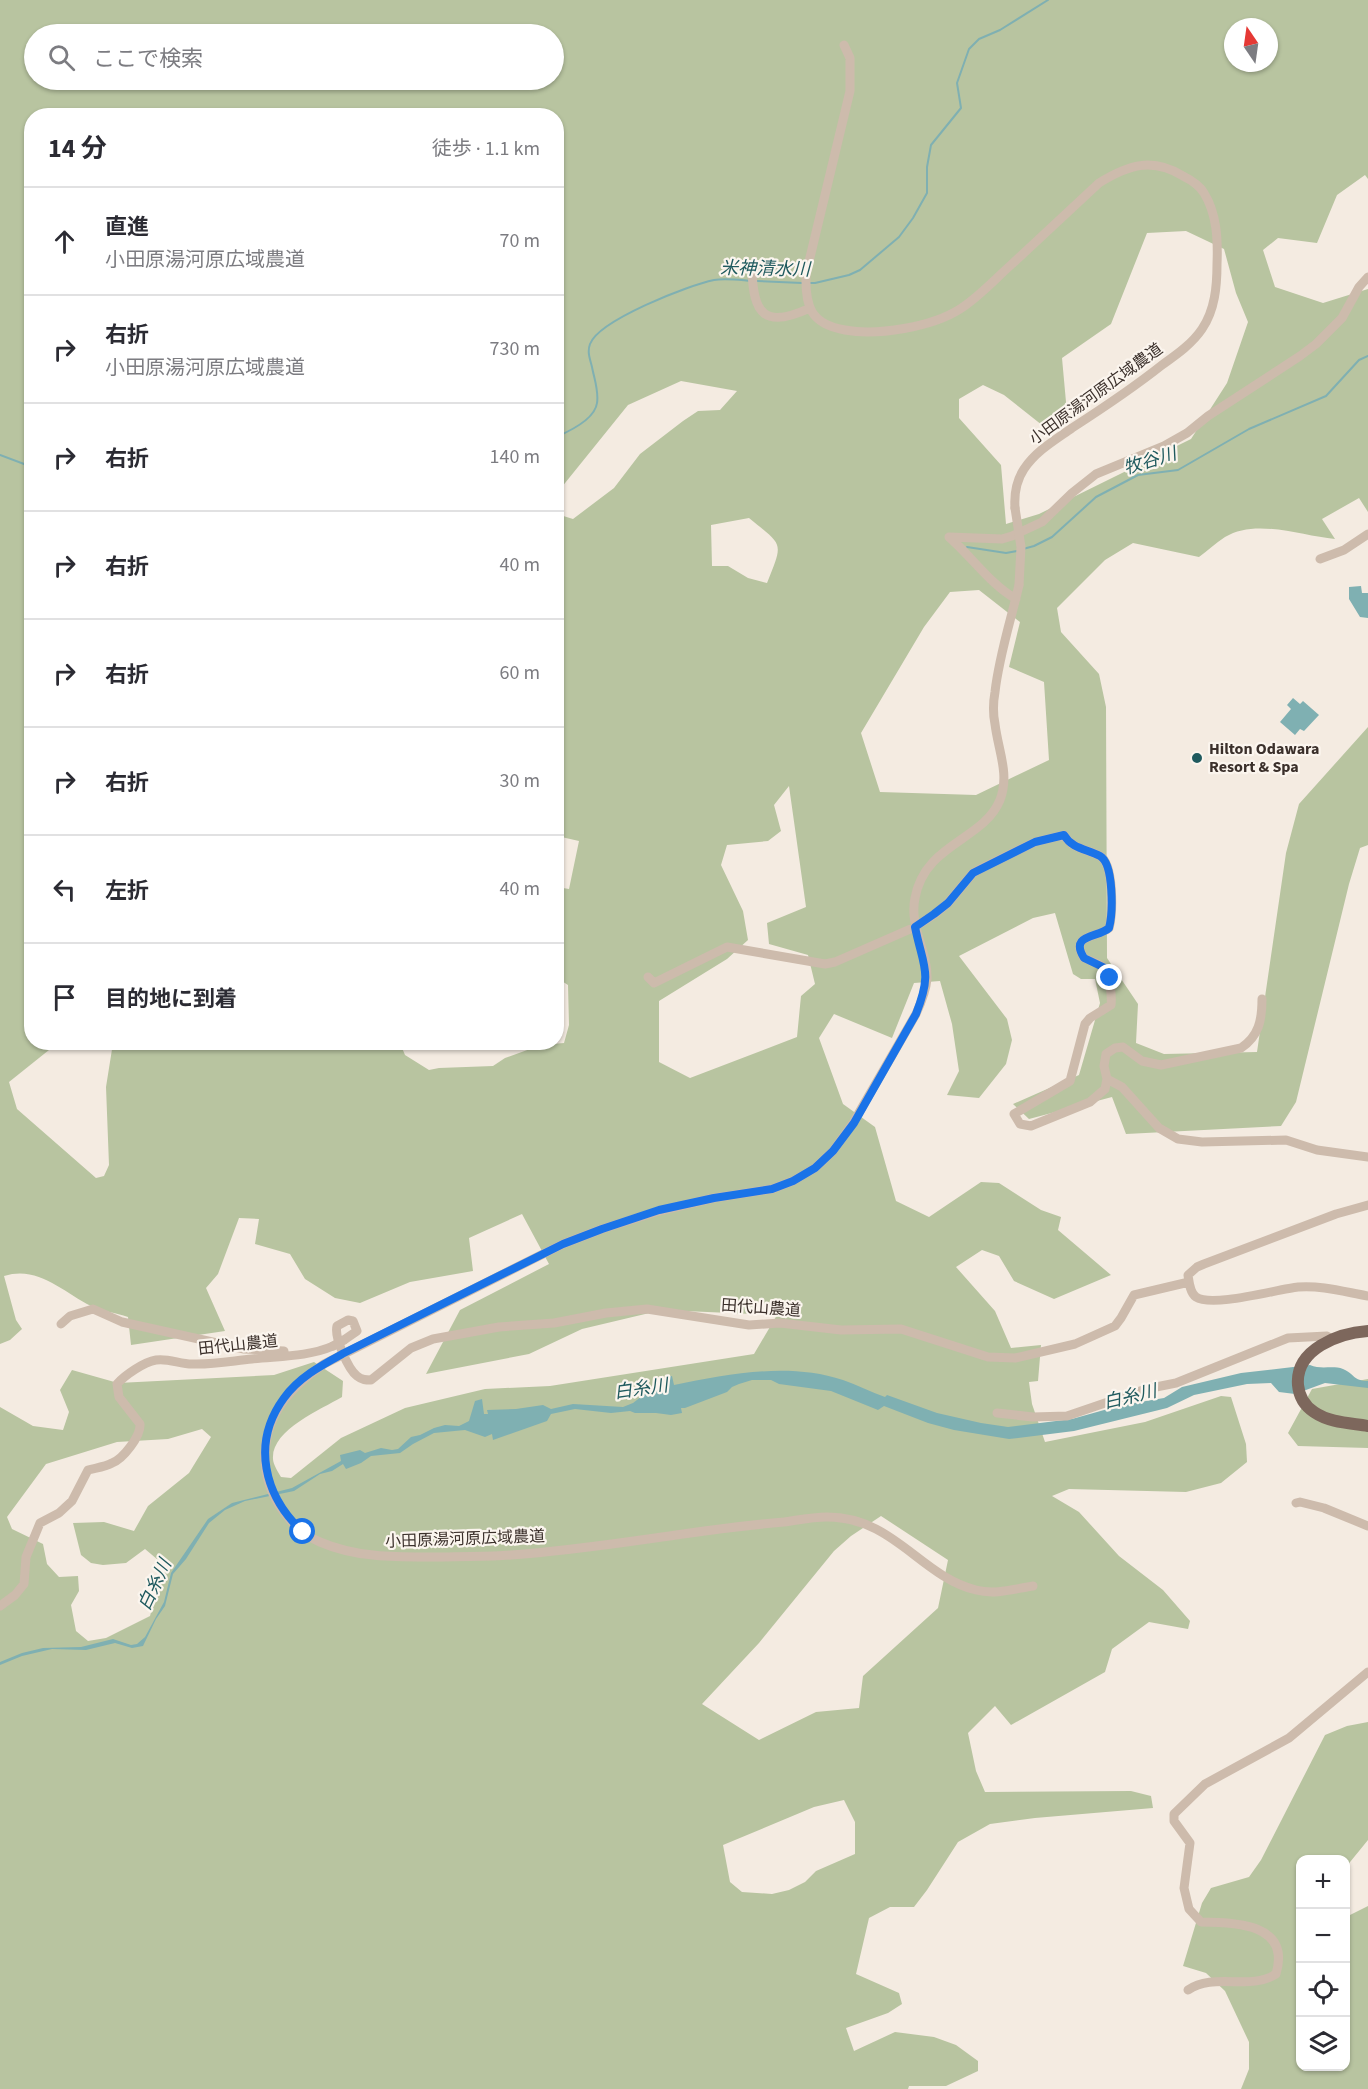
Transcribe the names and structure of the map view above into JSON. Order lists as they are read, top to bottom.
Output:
{
  "streets": {
    "street": ["小田原湯河原広域農道", "田代山農道"]
  },
  "crossings": [
    ["小田原湯河原広域農道", "田代山農道"]
  ],
  "water": ["米神清水川", "牧谷川", "白糸川"],
  "places": ["Hilton Odawara Resort & Spa"],
  "north": "top",
  "page": {
    "search": "ここで検索",
    "heading": ["14 分", "徒歩 · 1.1 km"],
    "list": [
      ["直進", "小田原湯河原広域農道", "70 m"],
      ["右折", "小田原湯河原広域農道", "730 m"],
      ["右折", "140 m"],
      ["右折", "40 m"],
      ["右折", "60 m"],
      ["右折", "30 m"],
      ["左折", "40 m"],
      "目的地に到着"
    ],
    "map_buttons": ["+", "−"]
  }
}
